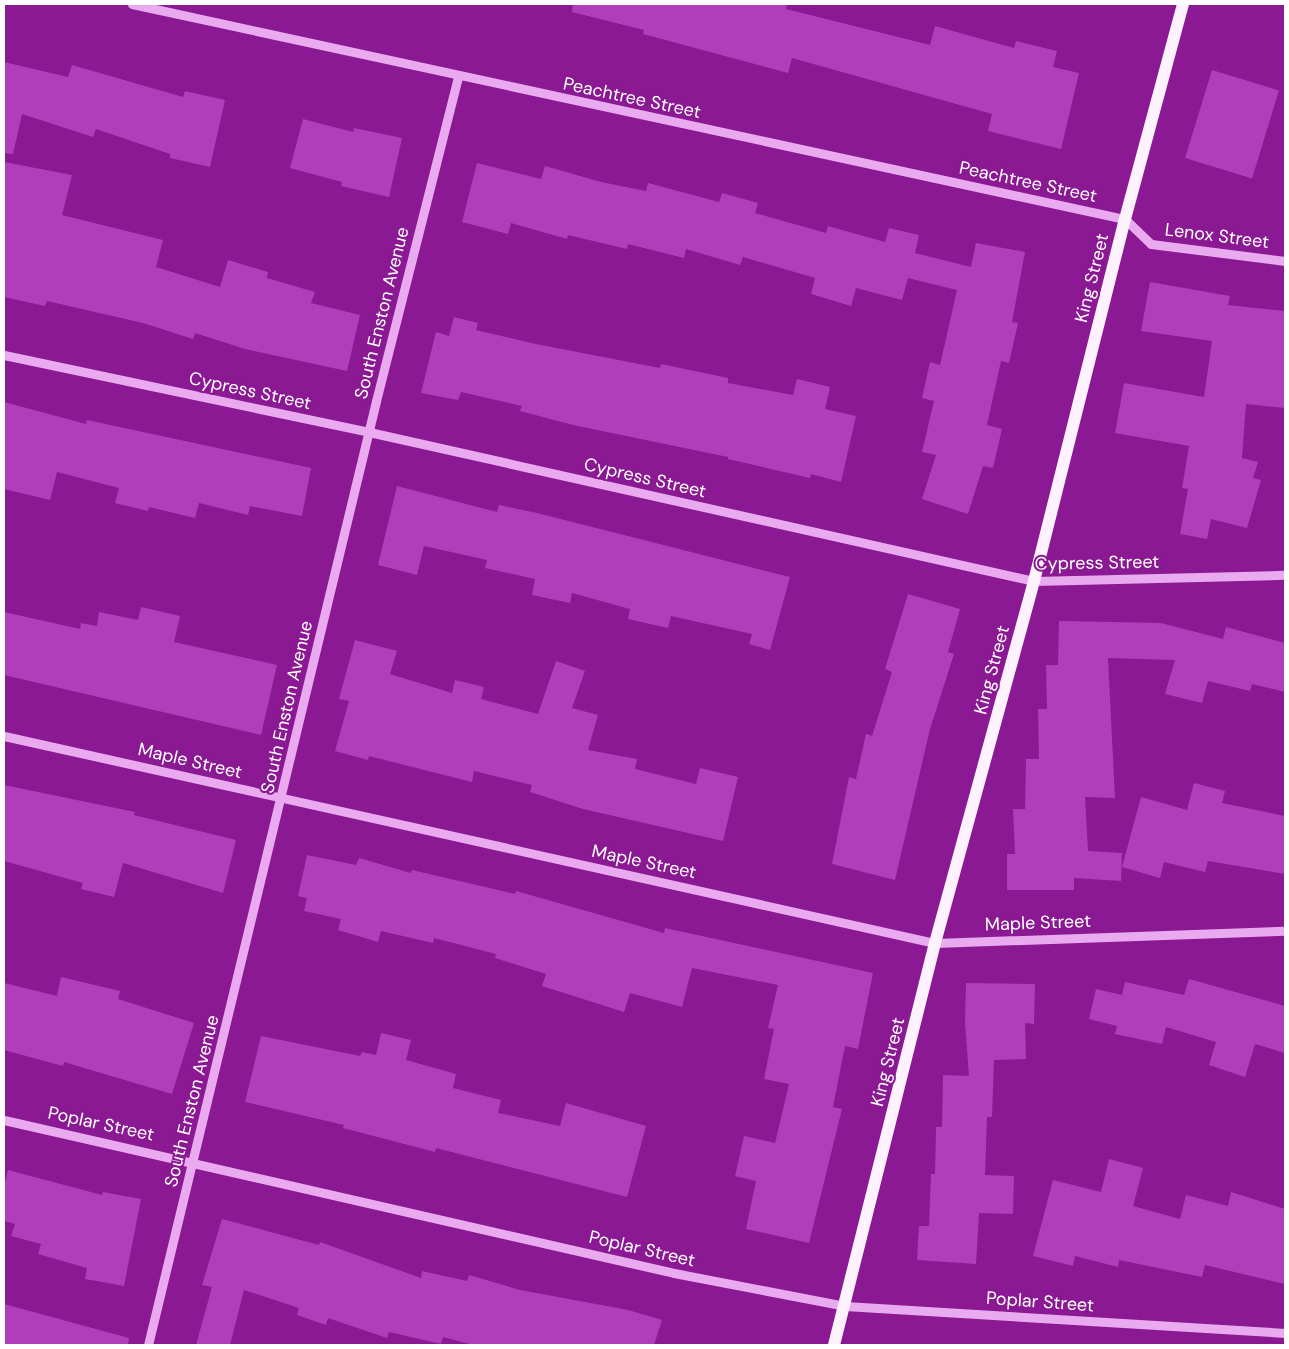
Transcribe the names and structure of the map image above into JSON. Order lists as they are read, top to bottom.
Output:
{
  "streets": {
    "main road": ["King Street"],
    "street": [
      "Peachtree Street",
      "Lenox Street",
      "South Enston Avenue",
      "Cypress Street",
      "Maple Street",
      "Poplar Street"
    ]
  },
  "crossings": [
    ["Peachtree Street", "Lenox Street"],
    ["Peachtree Street", "King Street"],
    ["Peachtree Street", "South Enston Avenue"],
    ["Lenox Street", "King Street"],
    ["King Street", "Cypress Street"],
    ["King Street", "Maple Street"],
    ["King Street", "Poplar Street"],
    ["South Enston Avenue", "Cypress Street"],
    ["South Enston Avenue", "Maple Street"],
    ["South Enston Avenue", "Poplar Street"]
  ]
}
